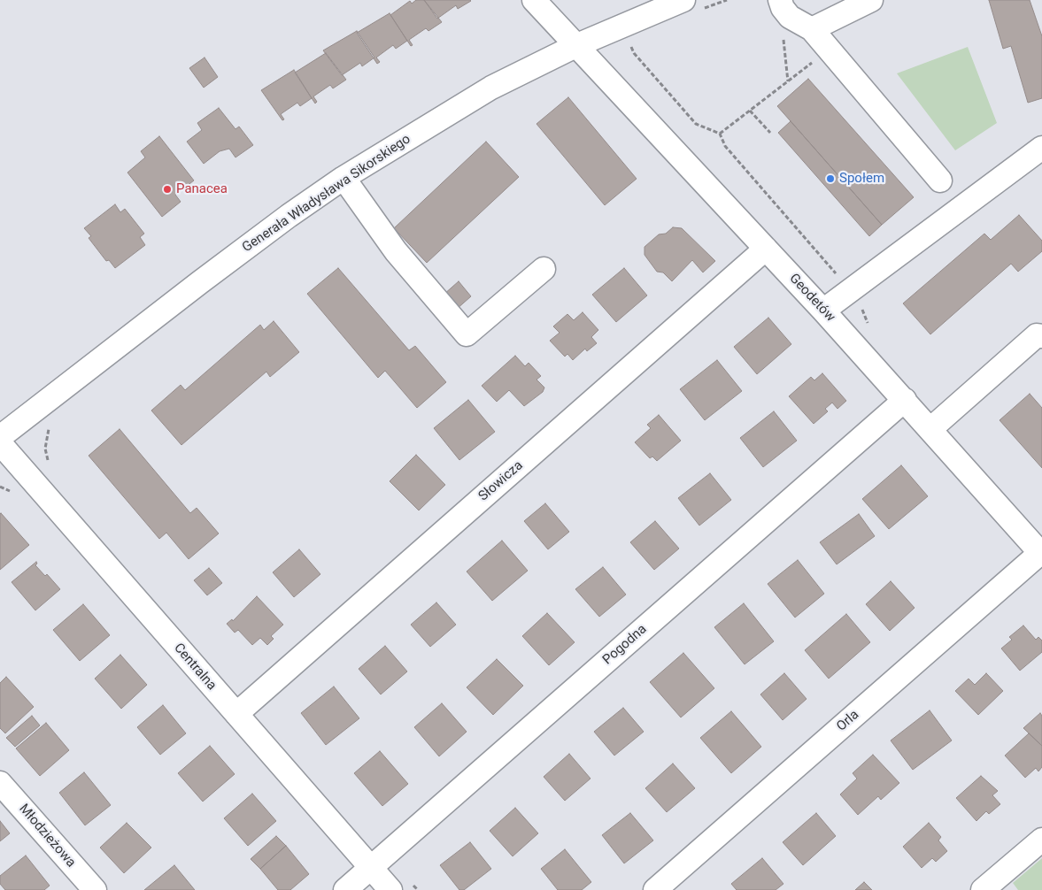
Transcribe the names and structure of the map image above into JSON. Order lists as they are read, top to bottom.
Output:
{
  "streets": {
    "street": [
      "Generała Władysława Sikorskiego",
      "Geodetów",
      "Słowicza",
      "Pogodna",
      "Centralna",
      "Orla",
      "Młodzieżowa"
    ]
  },
  "crossings": [
    ["Generała Władysława Sikorskiego", "Geodetów"],
    ["Geodetów", "Słowicza"],
    ["Geodetów", "Pogodna"],
    ["Geodetów", "Orla"],
    ["Słowicza", "Centralna"],
    ["Pogodna", "Centralna"]
  ],
  "places": ["Społem", "Panacea"]
}
